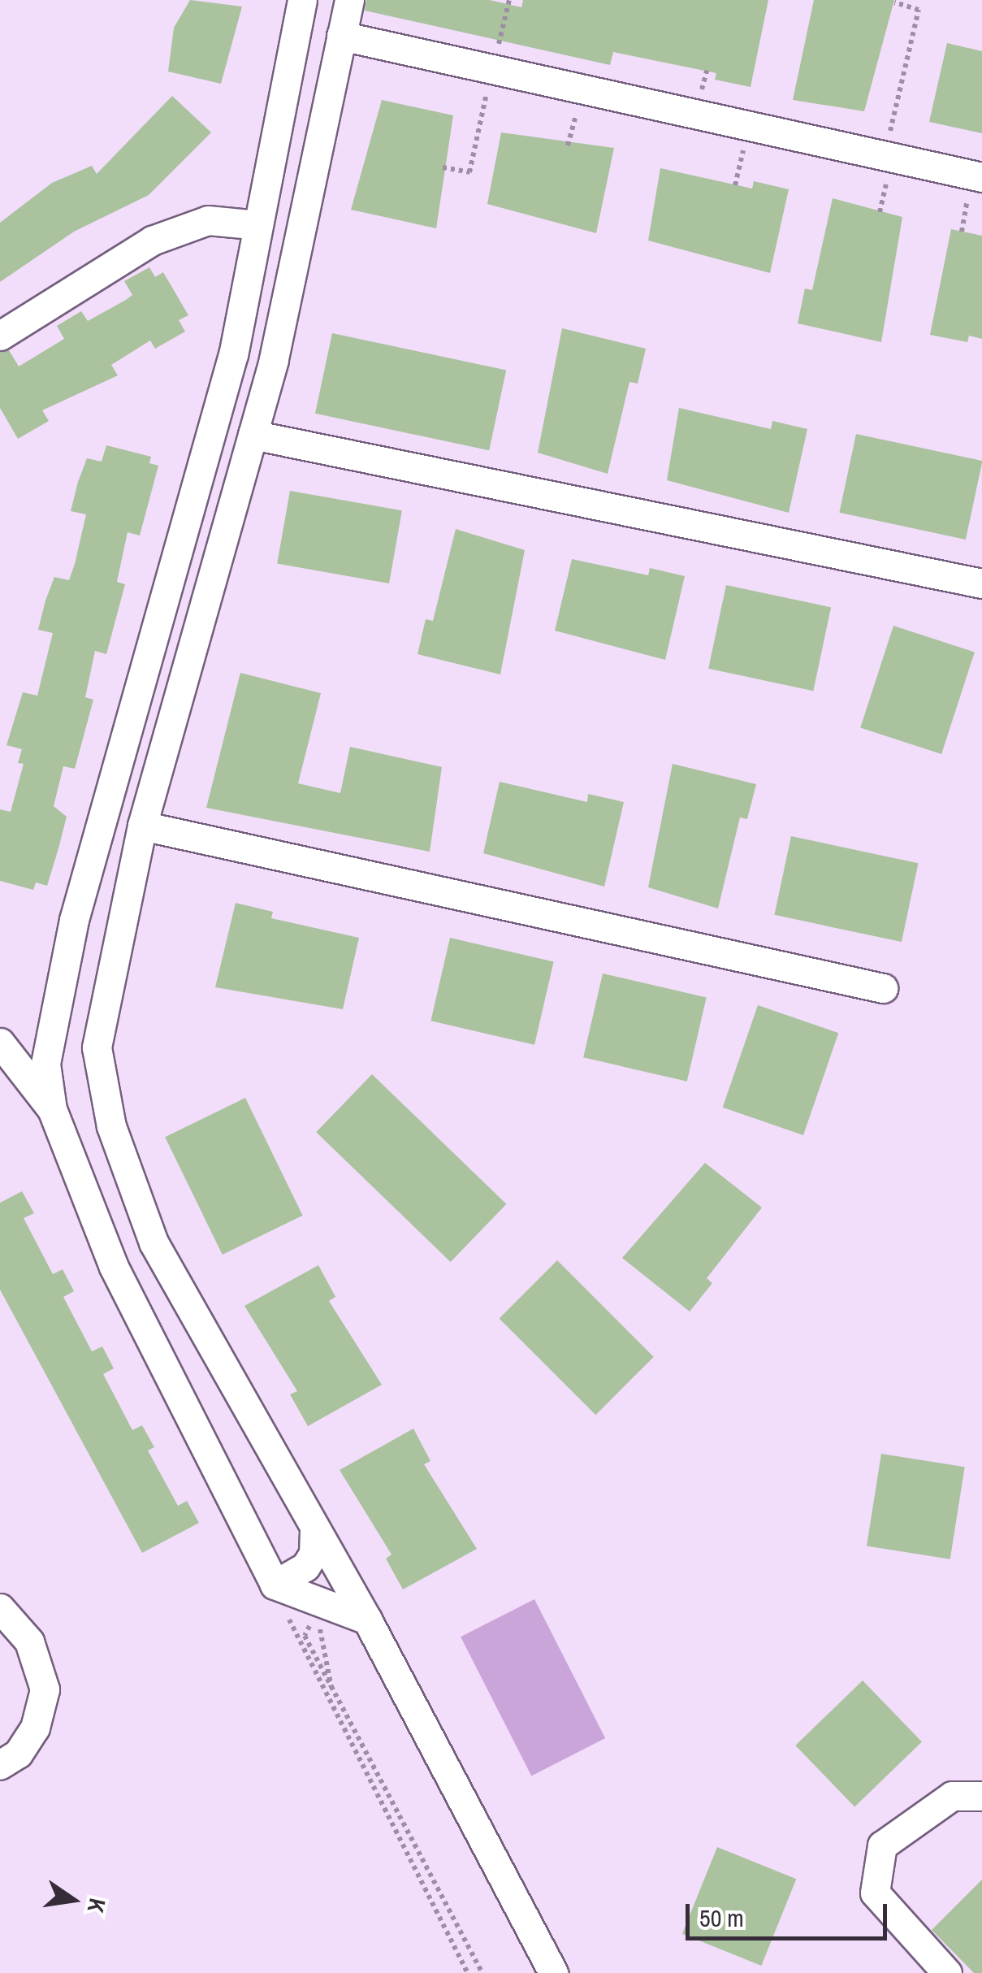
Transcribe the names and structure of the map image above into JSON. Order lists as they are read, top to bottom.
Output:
{
  "scale_bar": "50 m",
  "north": "right"
}
